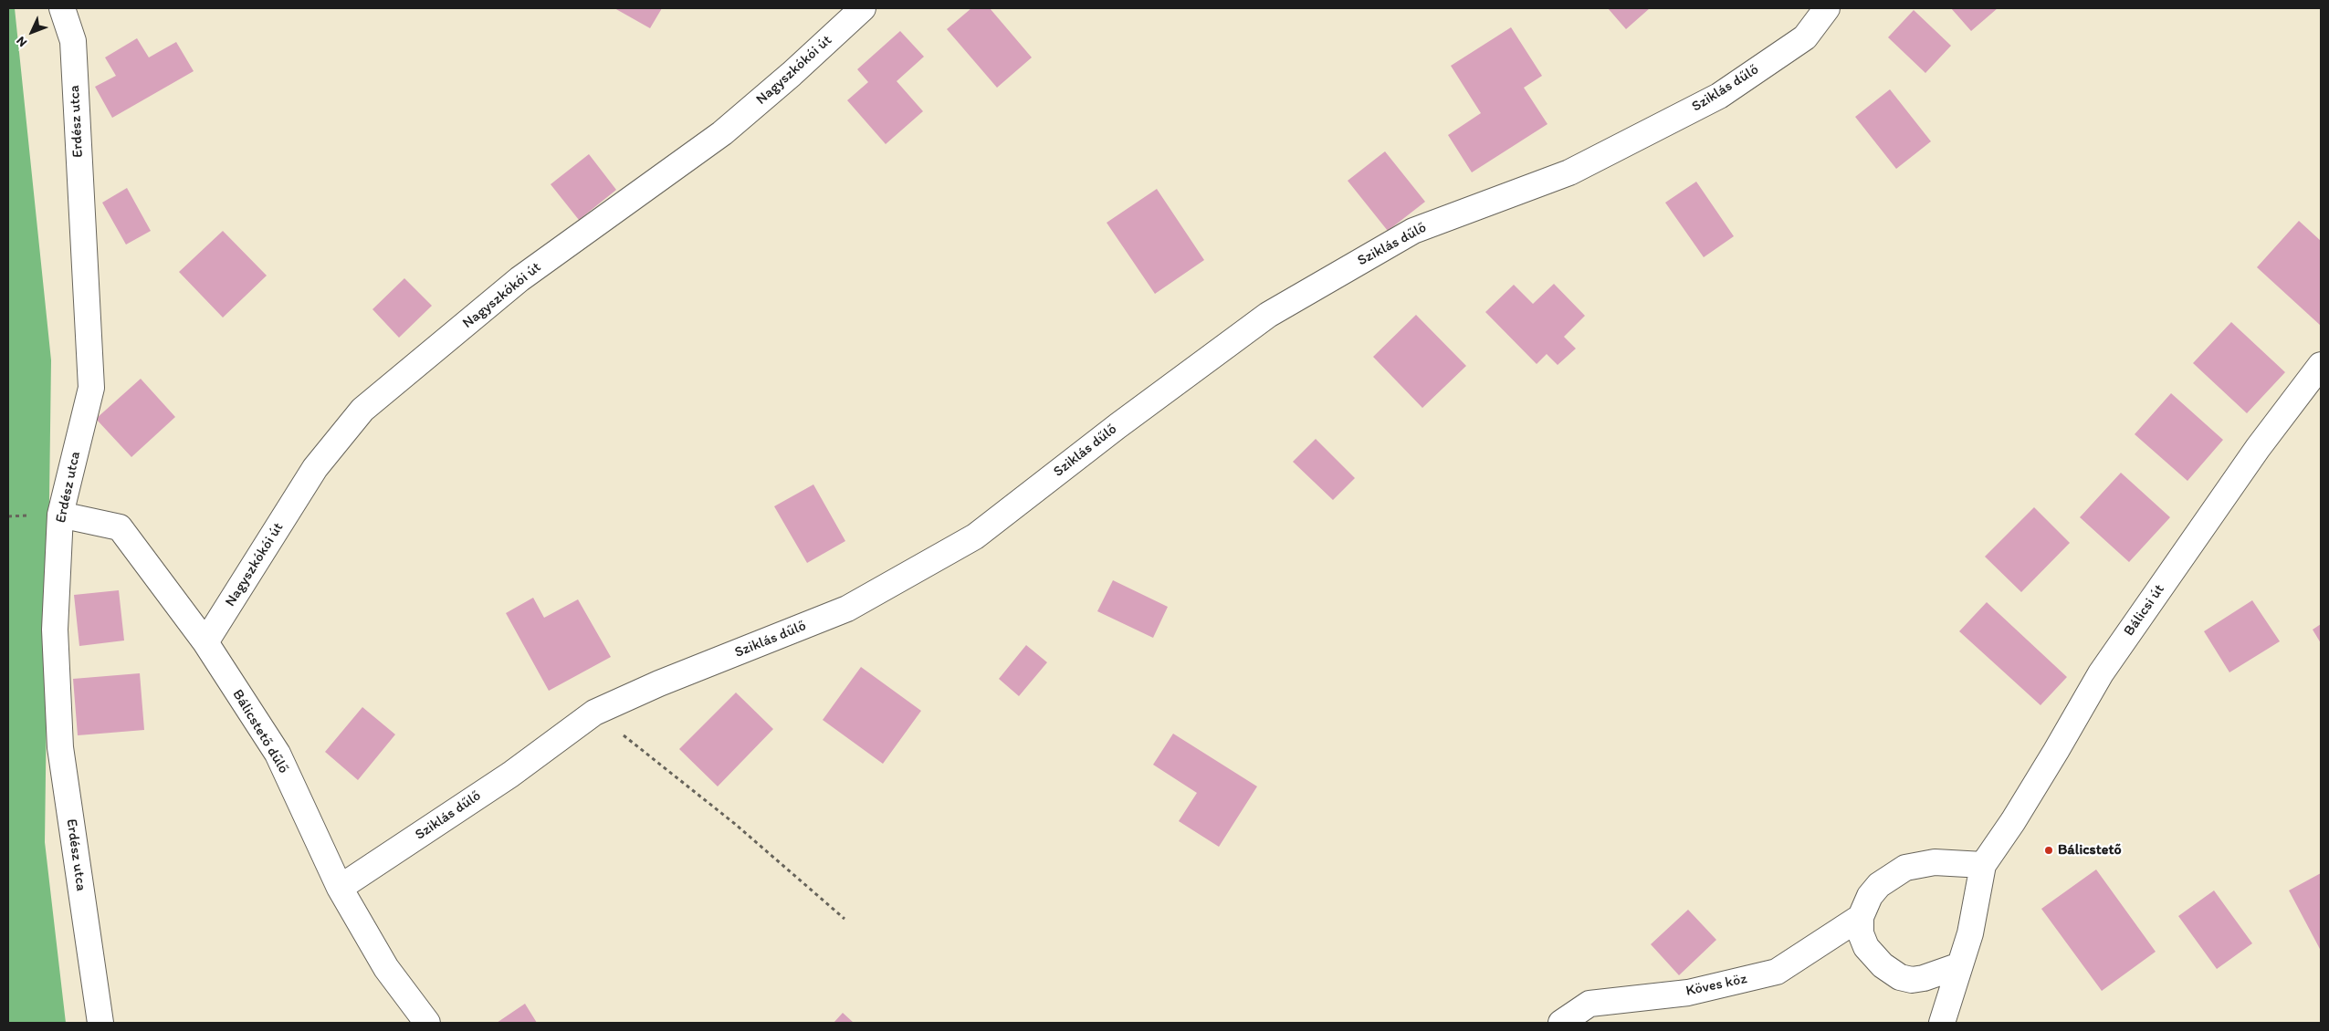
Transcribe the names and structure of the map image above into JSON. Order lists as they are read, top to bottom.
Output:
{
  "streets": {
    "street": [
      "Nagyszkókói út",
      "Sziklás dűlő",
      "Erdész utca",
      "Bálicsi út",
      "Bálicstető dűlő",
      "Köves köz"
    ]
  },
  "crossings": [
    ["Nagyszkókói út", "Bálicstető dűlő"],
    ["Sziklás dűlő", "Bálicstető dűlő"],
    ["Erdész utca", "Bálicstető dűlő"],
    ["Bálicsi út", "Köves köz"]
  ],
  "places": ["Bálicstető"],
  "north": "bottom left"
}
